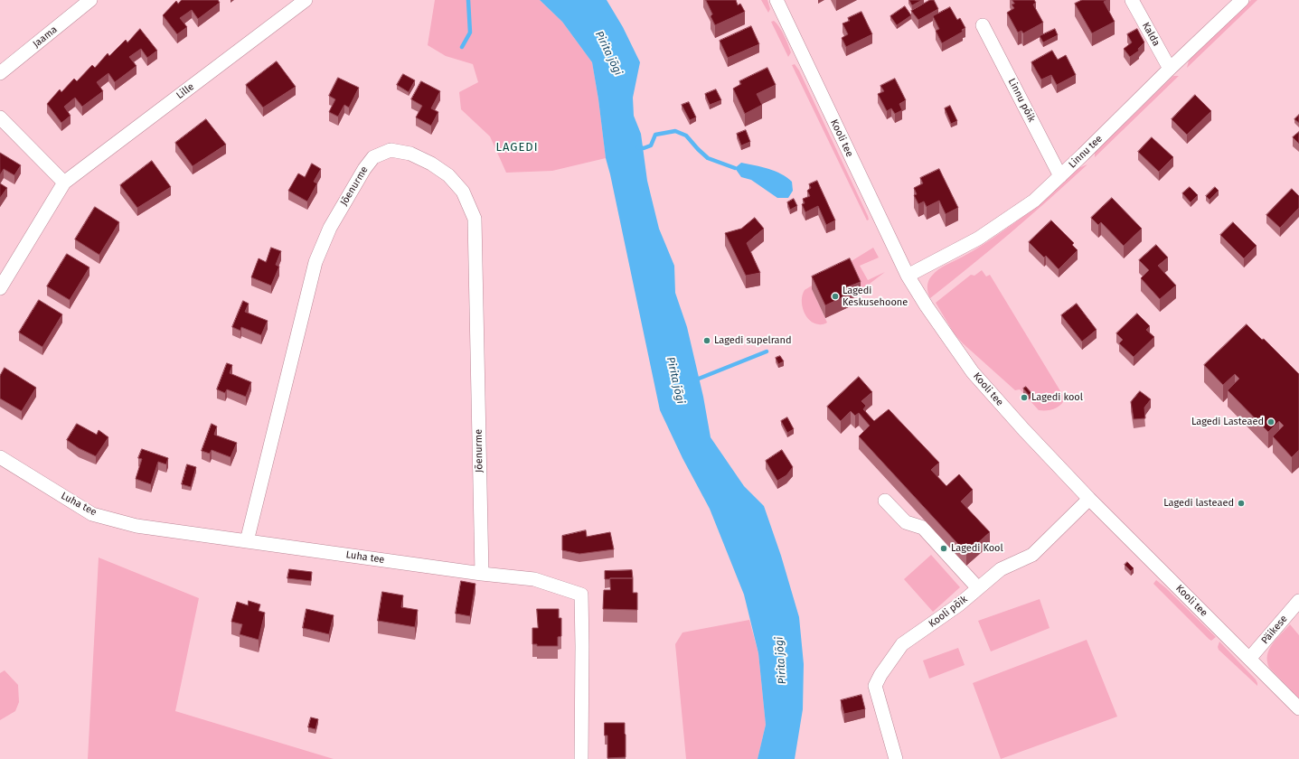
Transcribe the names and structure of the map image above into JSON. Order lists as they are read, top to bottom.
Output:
{
  "streets": {
    "street": [
      "Kalda",
      "Jaama",
      "Lille",
      "Linnu põik",
      "Kooli tee",
      "Linnu tee",
      "Jõenurme",
      "Luha tee",
      "Kooli põik",
      "Päikese"
    ]
  },
  "crossings": [
    ["Kalda", "Linnu tee"],
    ["Linnu põik", "Linnu tee"],
    ["Kooli tee", "Linnu tee"],
    ["Kooli tee", "Kooli põik"],
    ["Kooli tee", "Päikese"],
    ["Jõenurme", "Luha tee"]
  ],
  "districts": ["LAGEDI"],
  "water": ["Pirita jõgi"],
  "places": [
    "Lagedi Keskusehoone",
    "Lagedi supelrand",
    "Lagedi kool",
    "Lagedi Lasteaed",
    "Lagedi lasteaed",
    "Lagedi Kool"
  ]
}
